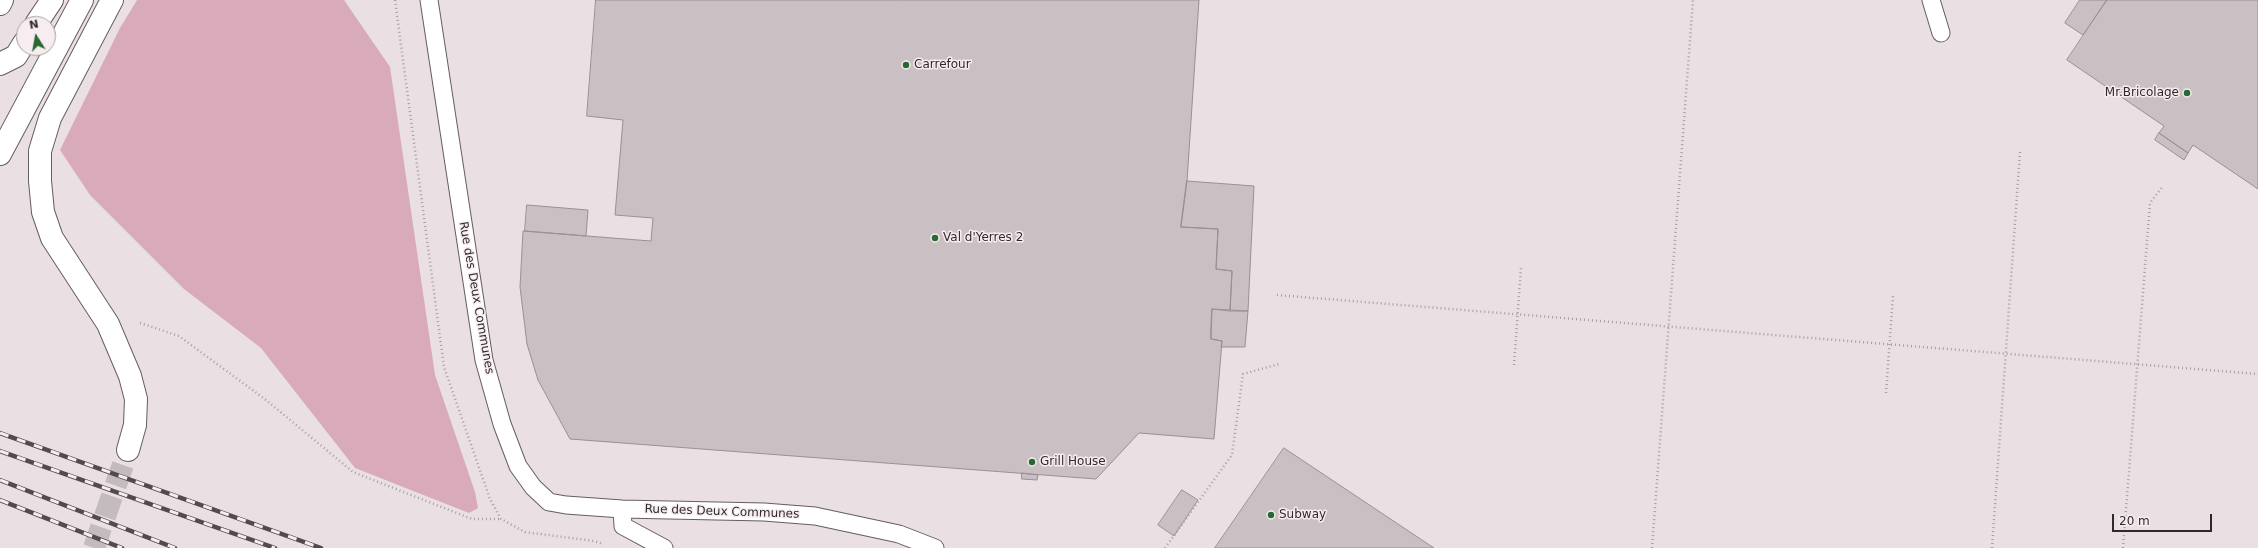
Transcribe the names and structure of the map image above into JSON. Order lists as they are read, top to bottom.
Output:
{
  "streets": {
    "lane": ["Rue des Deux Communes"]
  },
  "places": [
    "Carrefour",
    "Mr.Bricolage",
    "Val d'Yerres 2",
    "Grill House",
    "Subway"
  ],
  "scale_bar": "20 m",
  "north": "top"
}
